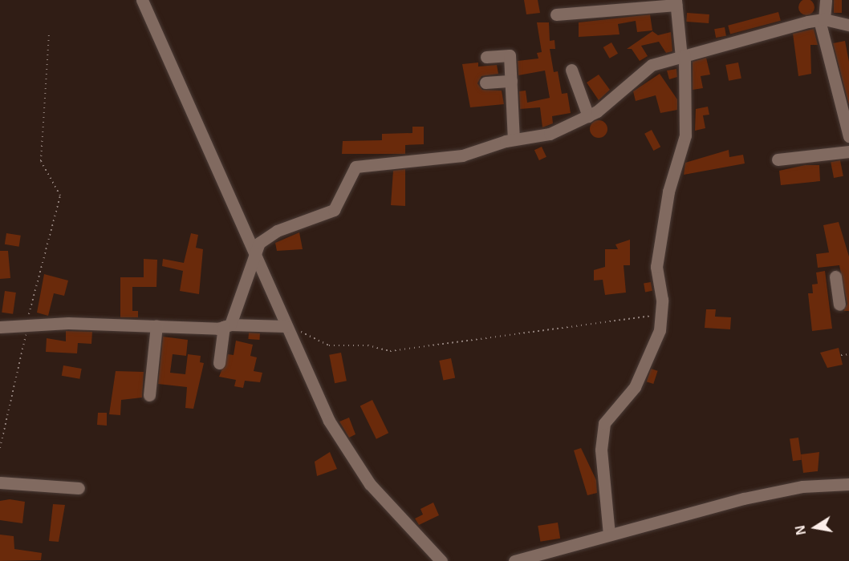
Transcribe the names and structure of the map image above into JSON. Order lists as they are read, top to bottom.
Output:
{
  "north": "left"
}
